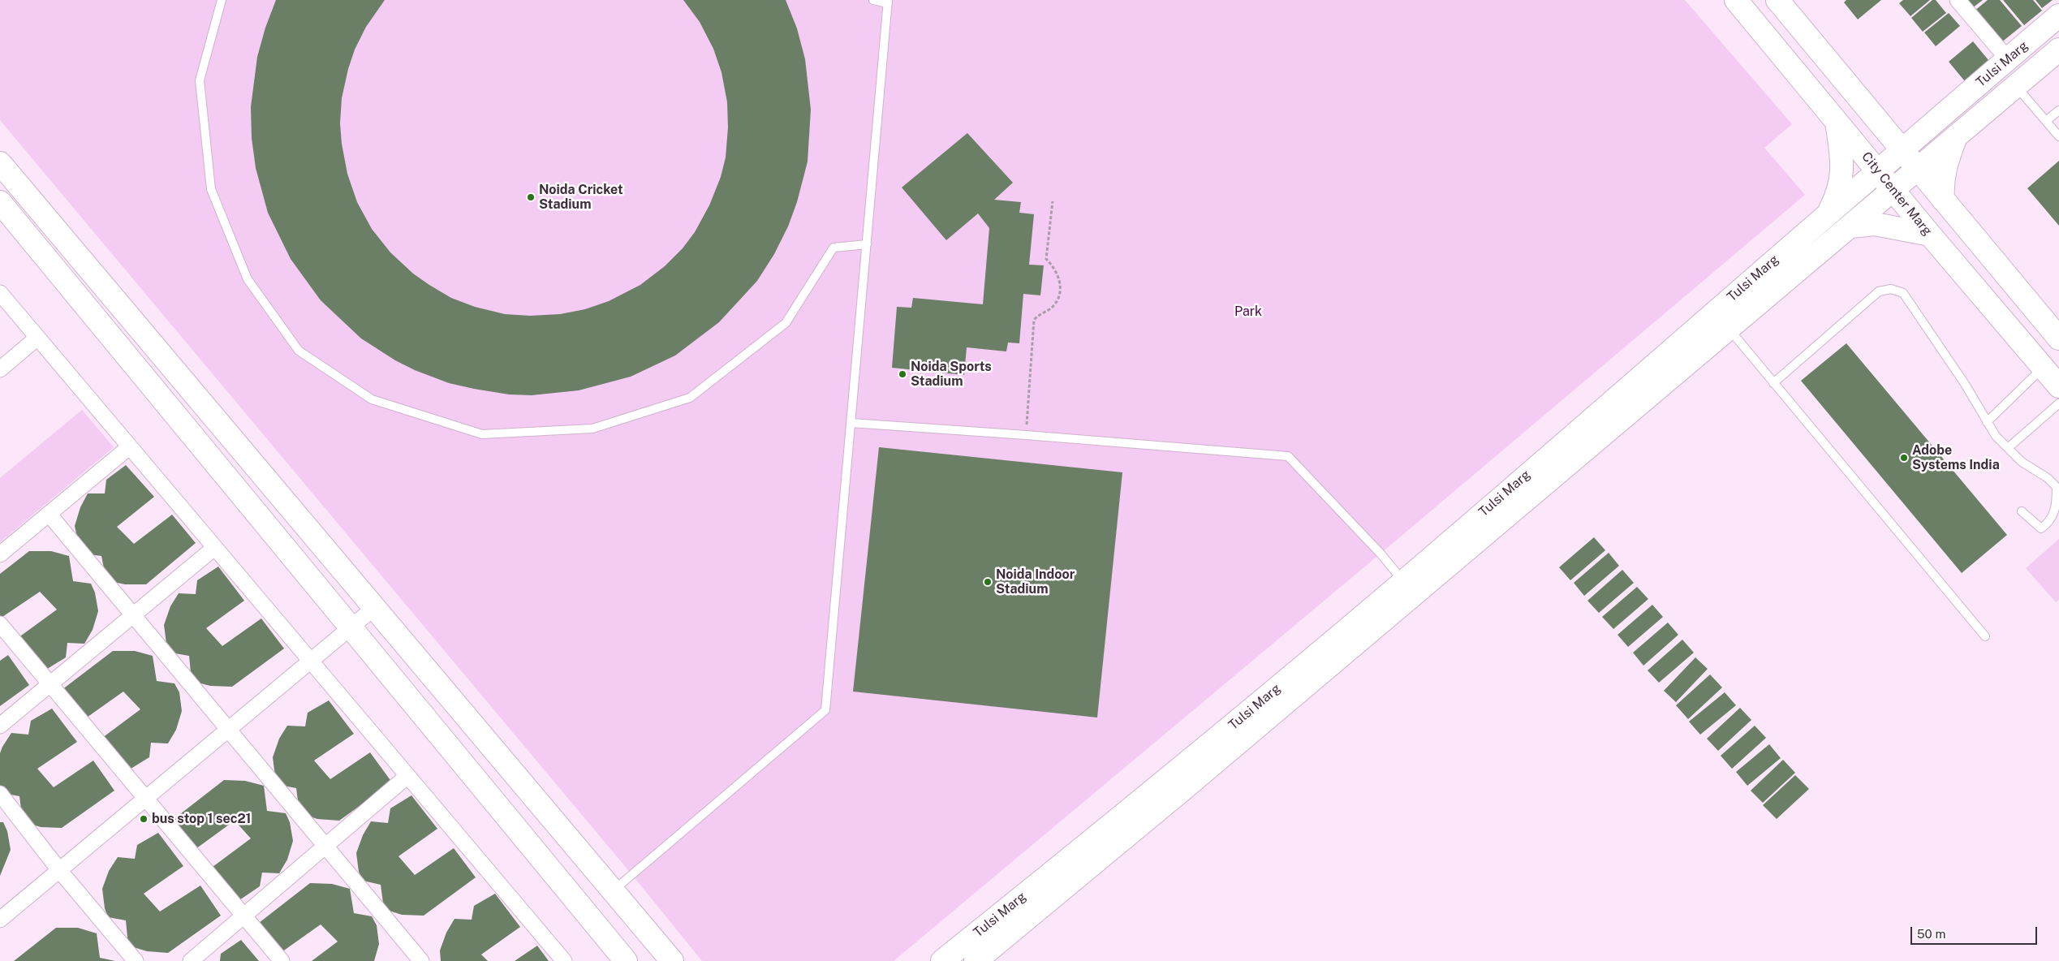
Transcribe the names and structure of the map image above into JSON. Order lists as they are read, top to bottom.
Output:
{
  "streets": {
    "street": ["Tulsi Marg", "City Center Marg"]
  },
  "crossings": [
    ["Tulsi Marg", "City Center Marg"]
  ],
  "parks": ["Park"],
  "places": [
    "Noida Cricket Stadium",
    "Noida Sports Stadium",
    "Adobe Systems India",
    "Noida Indoor Stadium",
    "bus stop 1 sec21"
  ],
  "scale_bar": "50 m"
}
